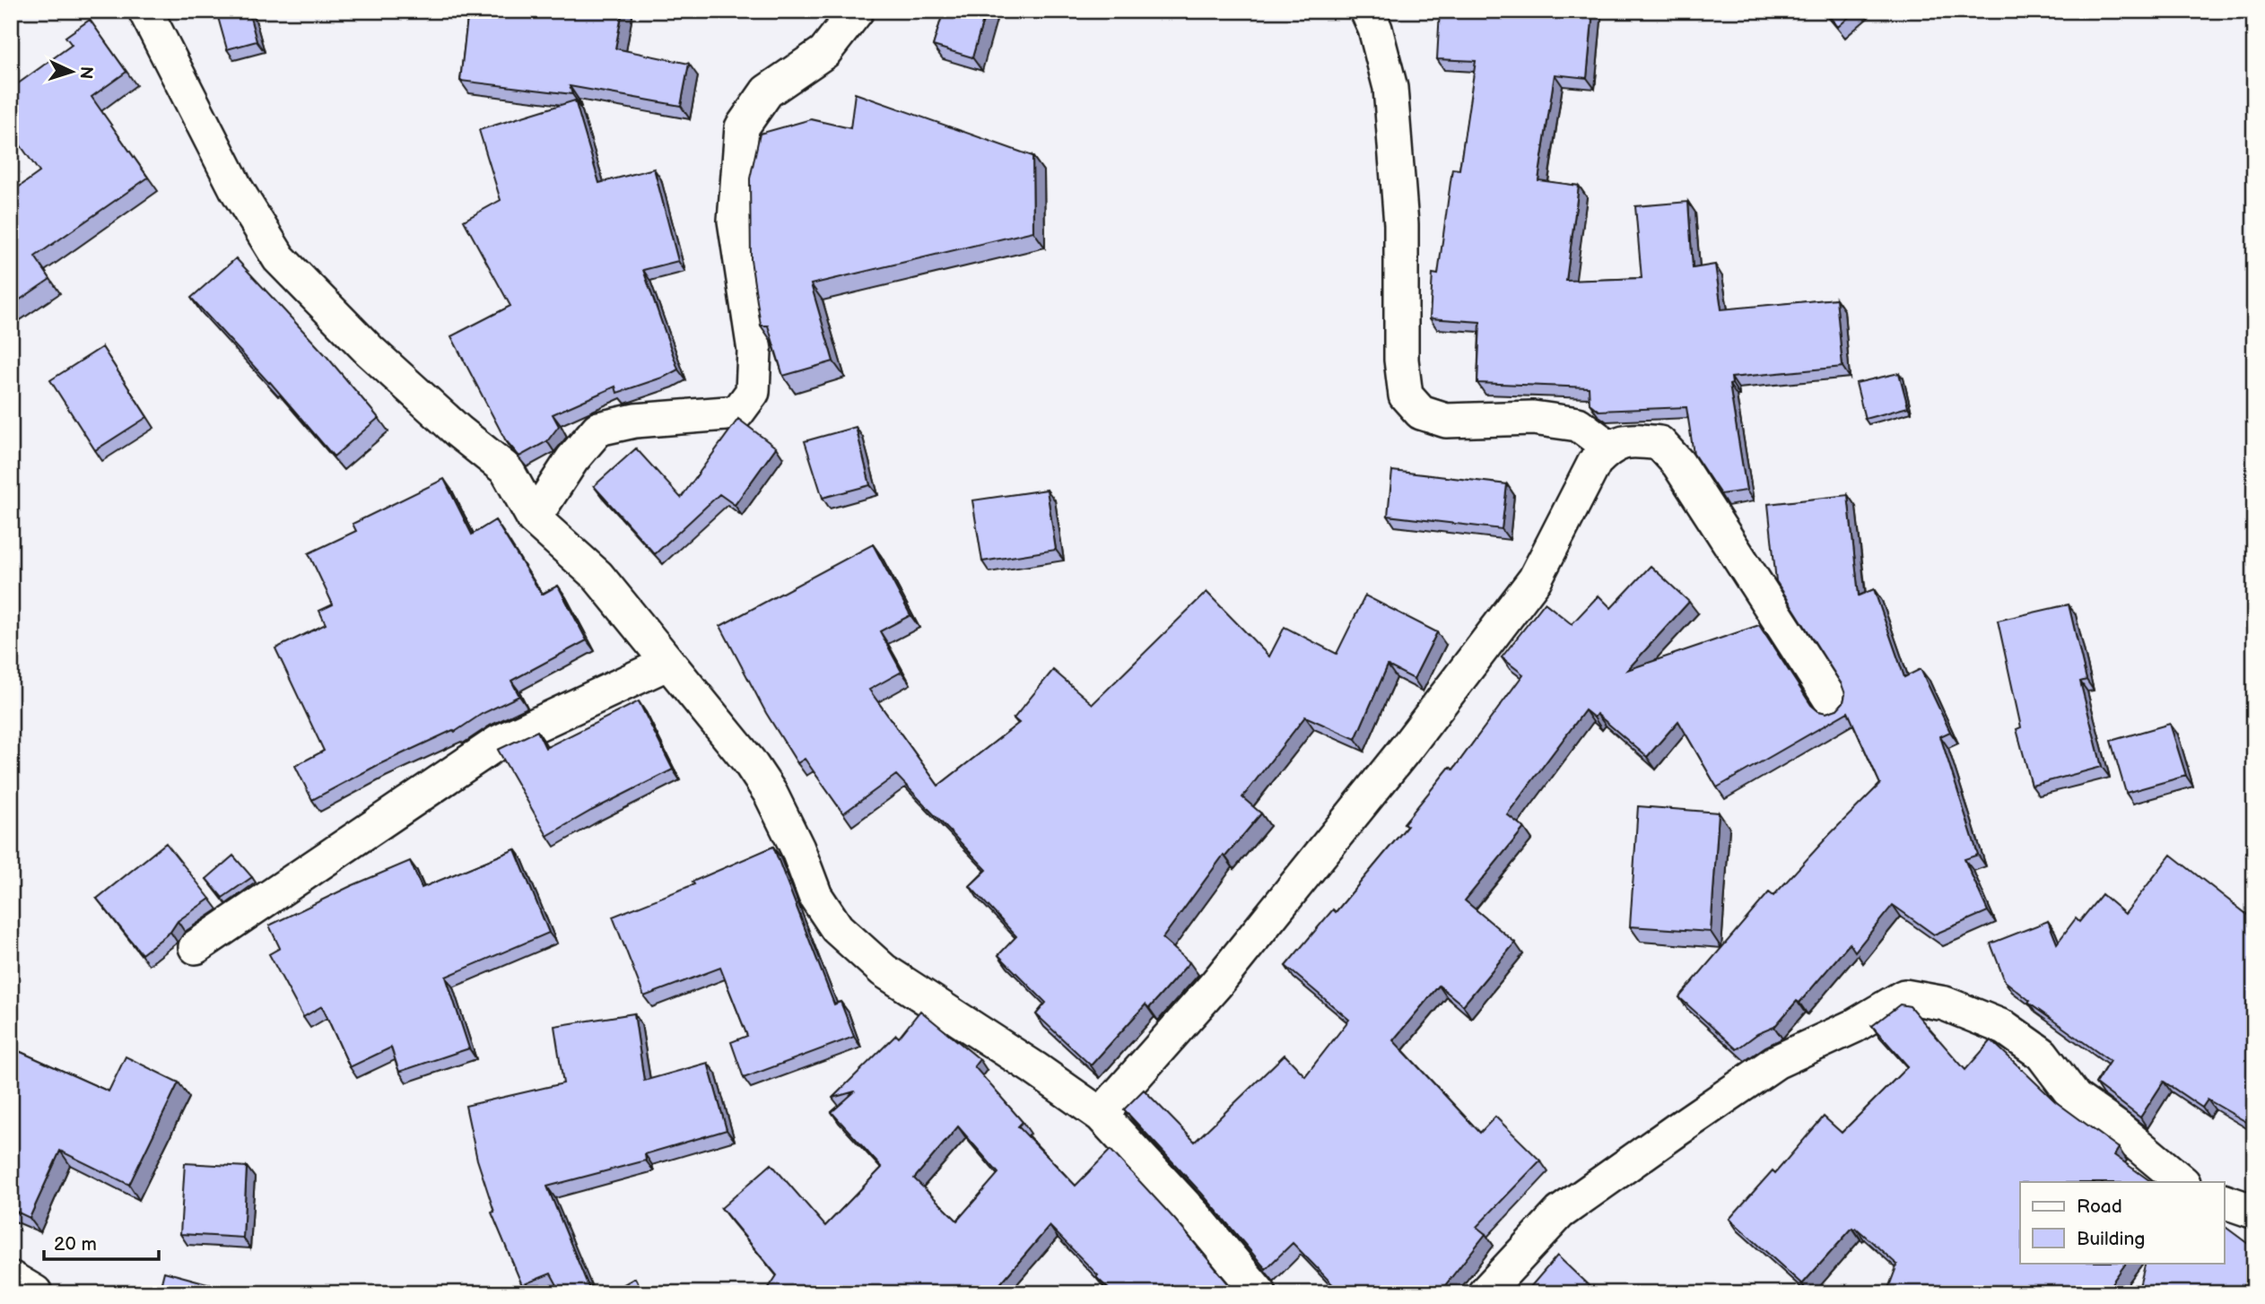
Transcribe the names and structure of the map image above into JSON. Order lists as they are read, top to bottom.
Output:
{
  "legend": ["Road", "Building"],
  "scale_bar": "20 m",
  "north": "right"
}
